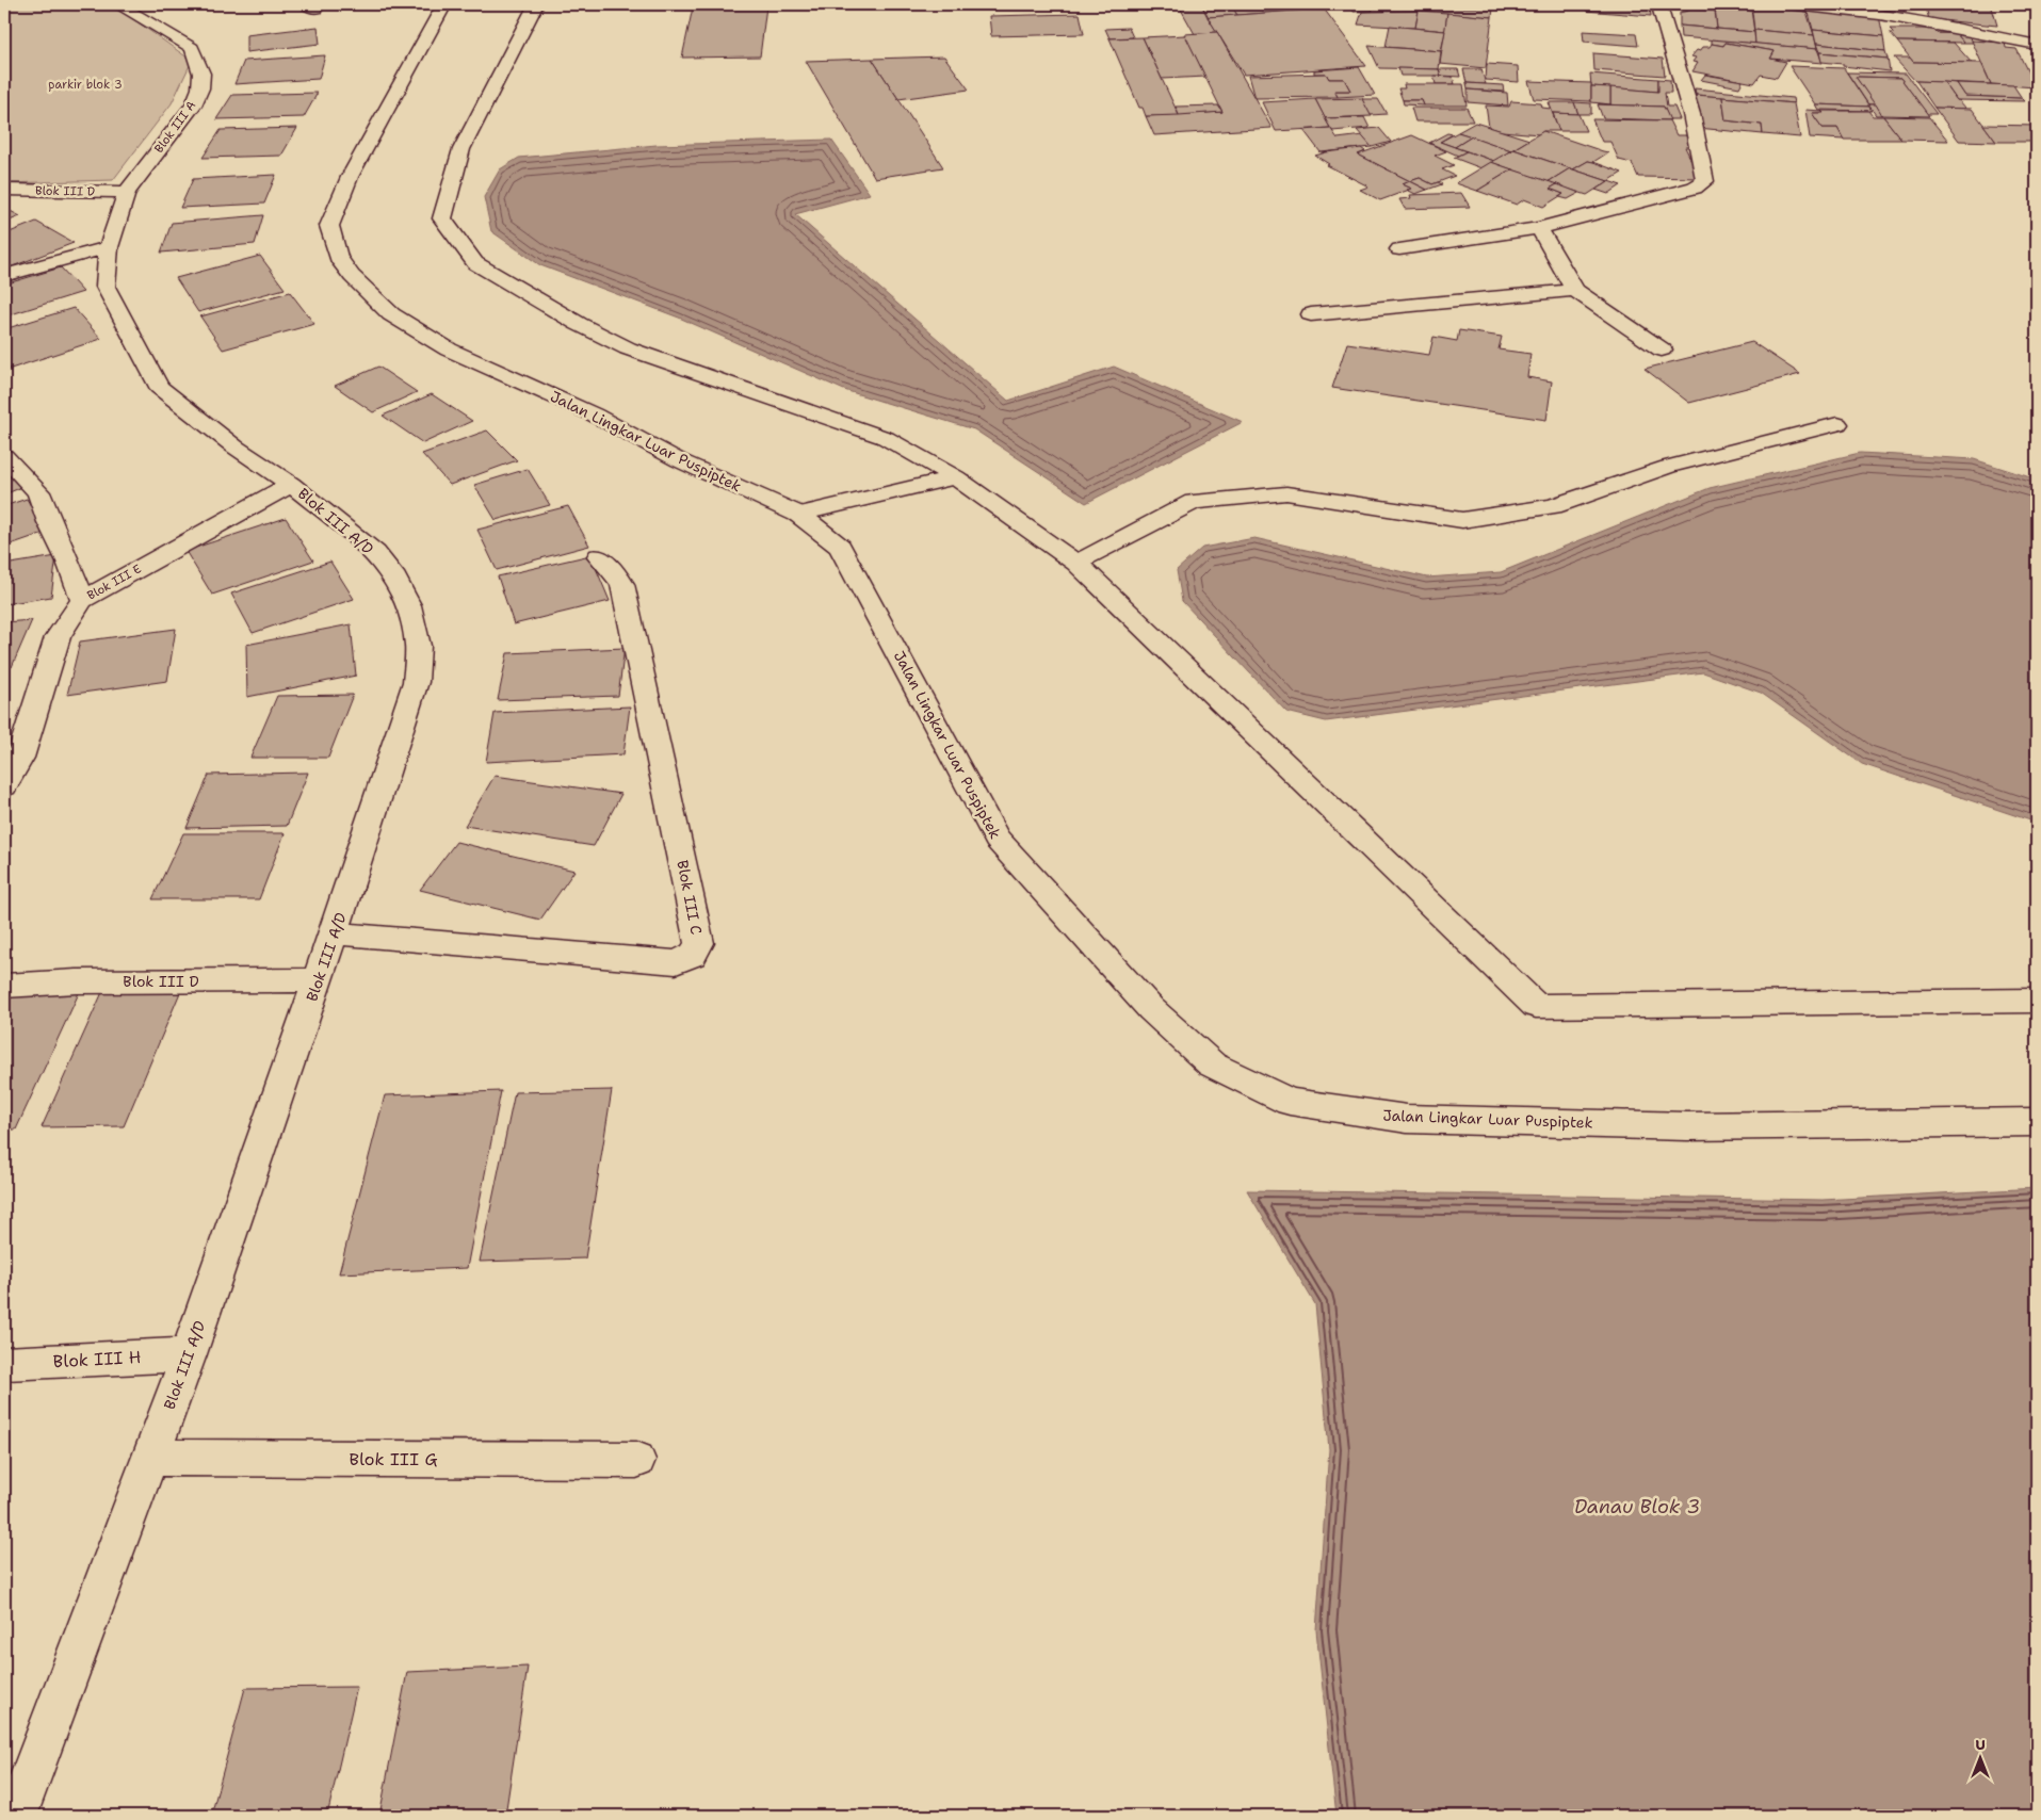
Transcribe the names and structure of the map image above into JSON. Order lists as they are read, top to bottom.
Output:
{
  "streets": {
    "street": [
      "Blok III A",
      "Blok III D",
      "Jalan Lingkar Luar Puspiptek",
      "Blok III A/D",
      "Blok III E",
      "Blok III C",
      "Blok III H",
      "Blok III G"
    ]
  },
  "crossings": [
    ["Blok III A", "Blok III D"],
    ["Blok III A", "Blok III A/D"],
    ["Blok III D", "Blok III A/D"],
    ["Blok III A/D", "Blok III E"],
    ["Blok III A/D", "Blok III C"],
    ["Blok III A/D", "Blok III H"],
    ["Blok III A/D", "Blok III G"]
  ],
  "water": ["Danau Blok 3"],
  "parks": ["parkir blok 3"],
  "north": "top"
}
